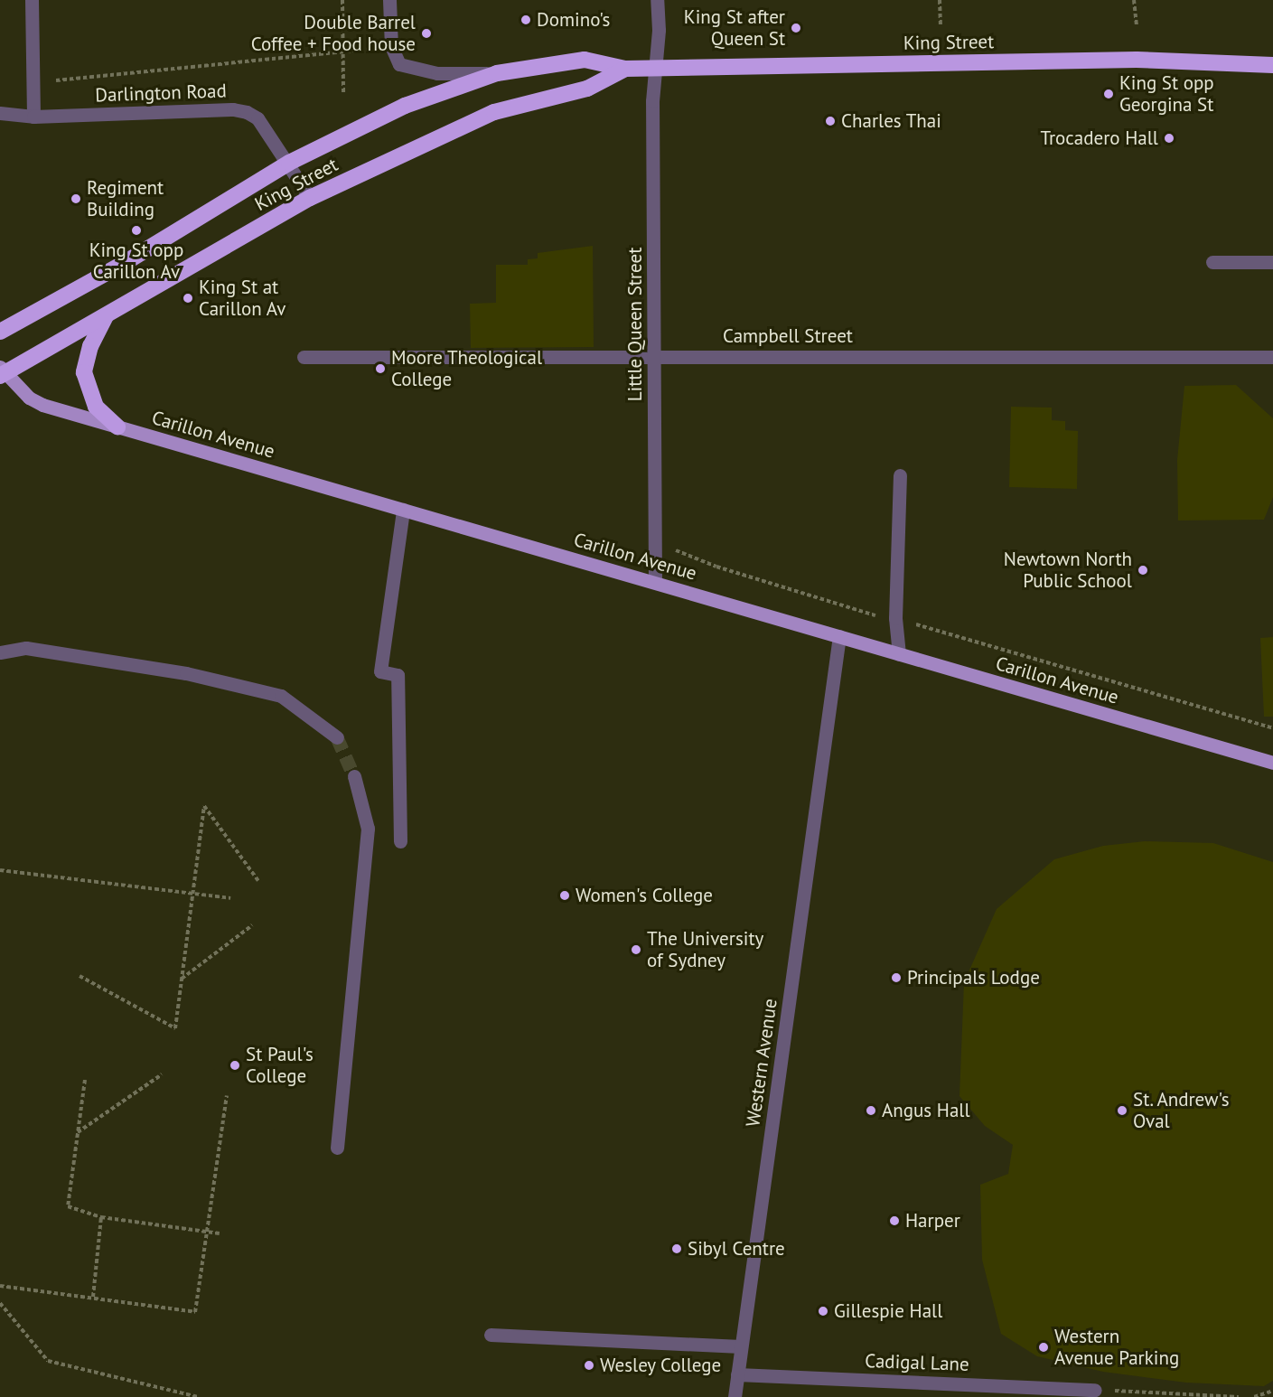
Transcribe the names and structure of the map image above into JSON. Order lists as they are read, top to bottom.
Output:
{
  "streets": {
    "highway": ["King Street"],
    "main road": ["Carillon Avenue"],
    "street": [
      "Darlington Road",
      "Little Queen Street",
      "Campbell Street",
      "Western Avenue",
      "Cadigal Lane"
    ]
  },
  "crossings": [
    ["King Street", "Darlington Road"],
    ["King Street", "Little Queen Street"],
    ["King Street", "Carillon Avenue"],
    ["Little Queen Street", "Campbell Street"],
    ["Little Queen Street", "Carillon Avenue"],
    ["Carillon Avenue", "Western Avenue"],
    ["Western Avenue", "Cadigal Lane"]
  ],
  "places": [
    "Domino's",
    "King St after Queen St",
    "Double Barrel Coffee + Food house",
    "King St opp Georgina St",
    "Charles Thai",
    "Trocadero Hall",
    "Regiment Building",
    "King St opp Carillon Av",
    "King St at Carillon Av",
    "Moore Theological College",
    "Newtown North Public School",
    "Women's College",
    "The University of Sydney",
    "Principals Lodge",
    "St Paul's College",
    "Angus Hall",
    "St. Andrew's Oval",
    "Harper",
    "Sibyl Centre",
    "Gillespie Hall",
    "Western Avenue Parking",
    "Wesley College"
  ]
}
